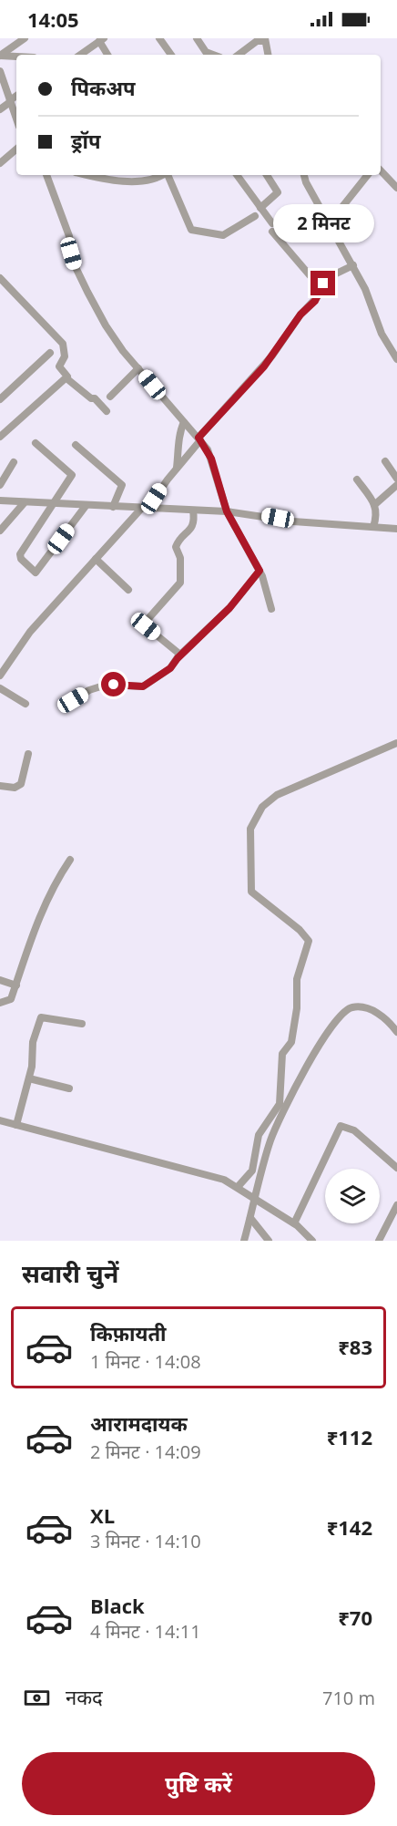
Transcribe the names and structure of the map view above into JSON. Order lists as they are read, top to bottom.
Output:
{
  "page": {
    "status": "14:05",
    "banner": ["पिकअप", "ड्रॉप"],
    "bubble": "2 मिनट",
    "heading": "सवारी चुनें",
    "list": [
      {
        "name": "किफ़ायती",
        "note": "1 मिनट · 14:08",
        "value": "₹83"
      },
      {
        "name": "आरामदायक",
        "note": "2 मिनट · 14:09",
        "value": "₹112"
      },
      {
        "name": "XL",
        "note": "3 मिनट · 14:10",
        "value": "₹142"
      },
      {
        "name": "Black",
        "note": "4 मिनट · 14:11",
        "value": "₹70"
      }
    ],
    "pay": ["नकद", "710 m"],
    "buttons": "पुष्टि करें"
  }
}
